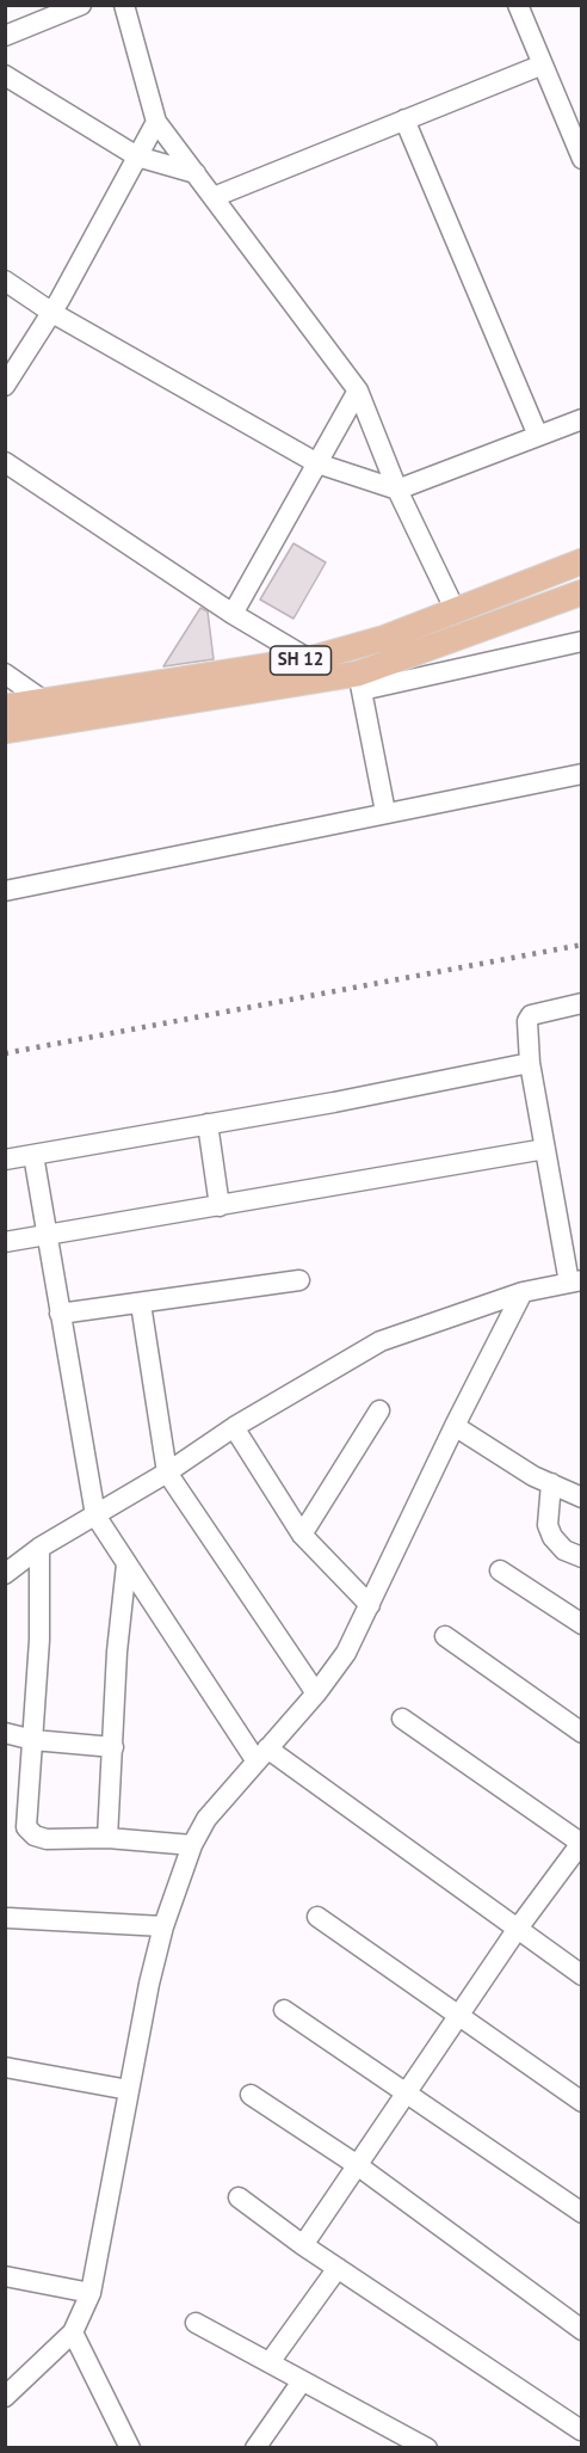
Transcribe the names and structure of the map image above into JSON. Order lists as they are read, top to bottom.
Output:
{
  "streets": {
    "main road": ["SH 12"]
  }
}
